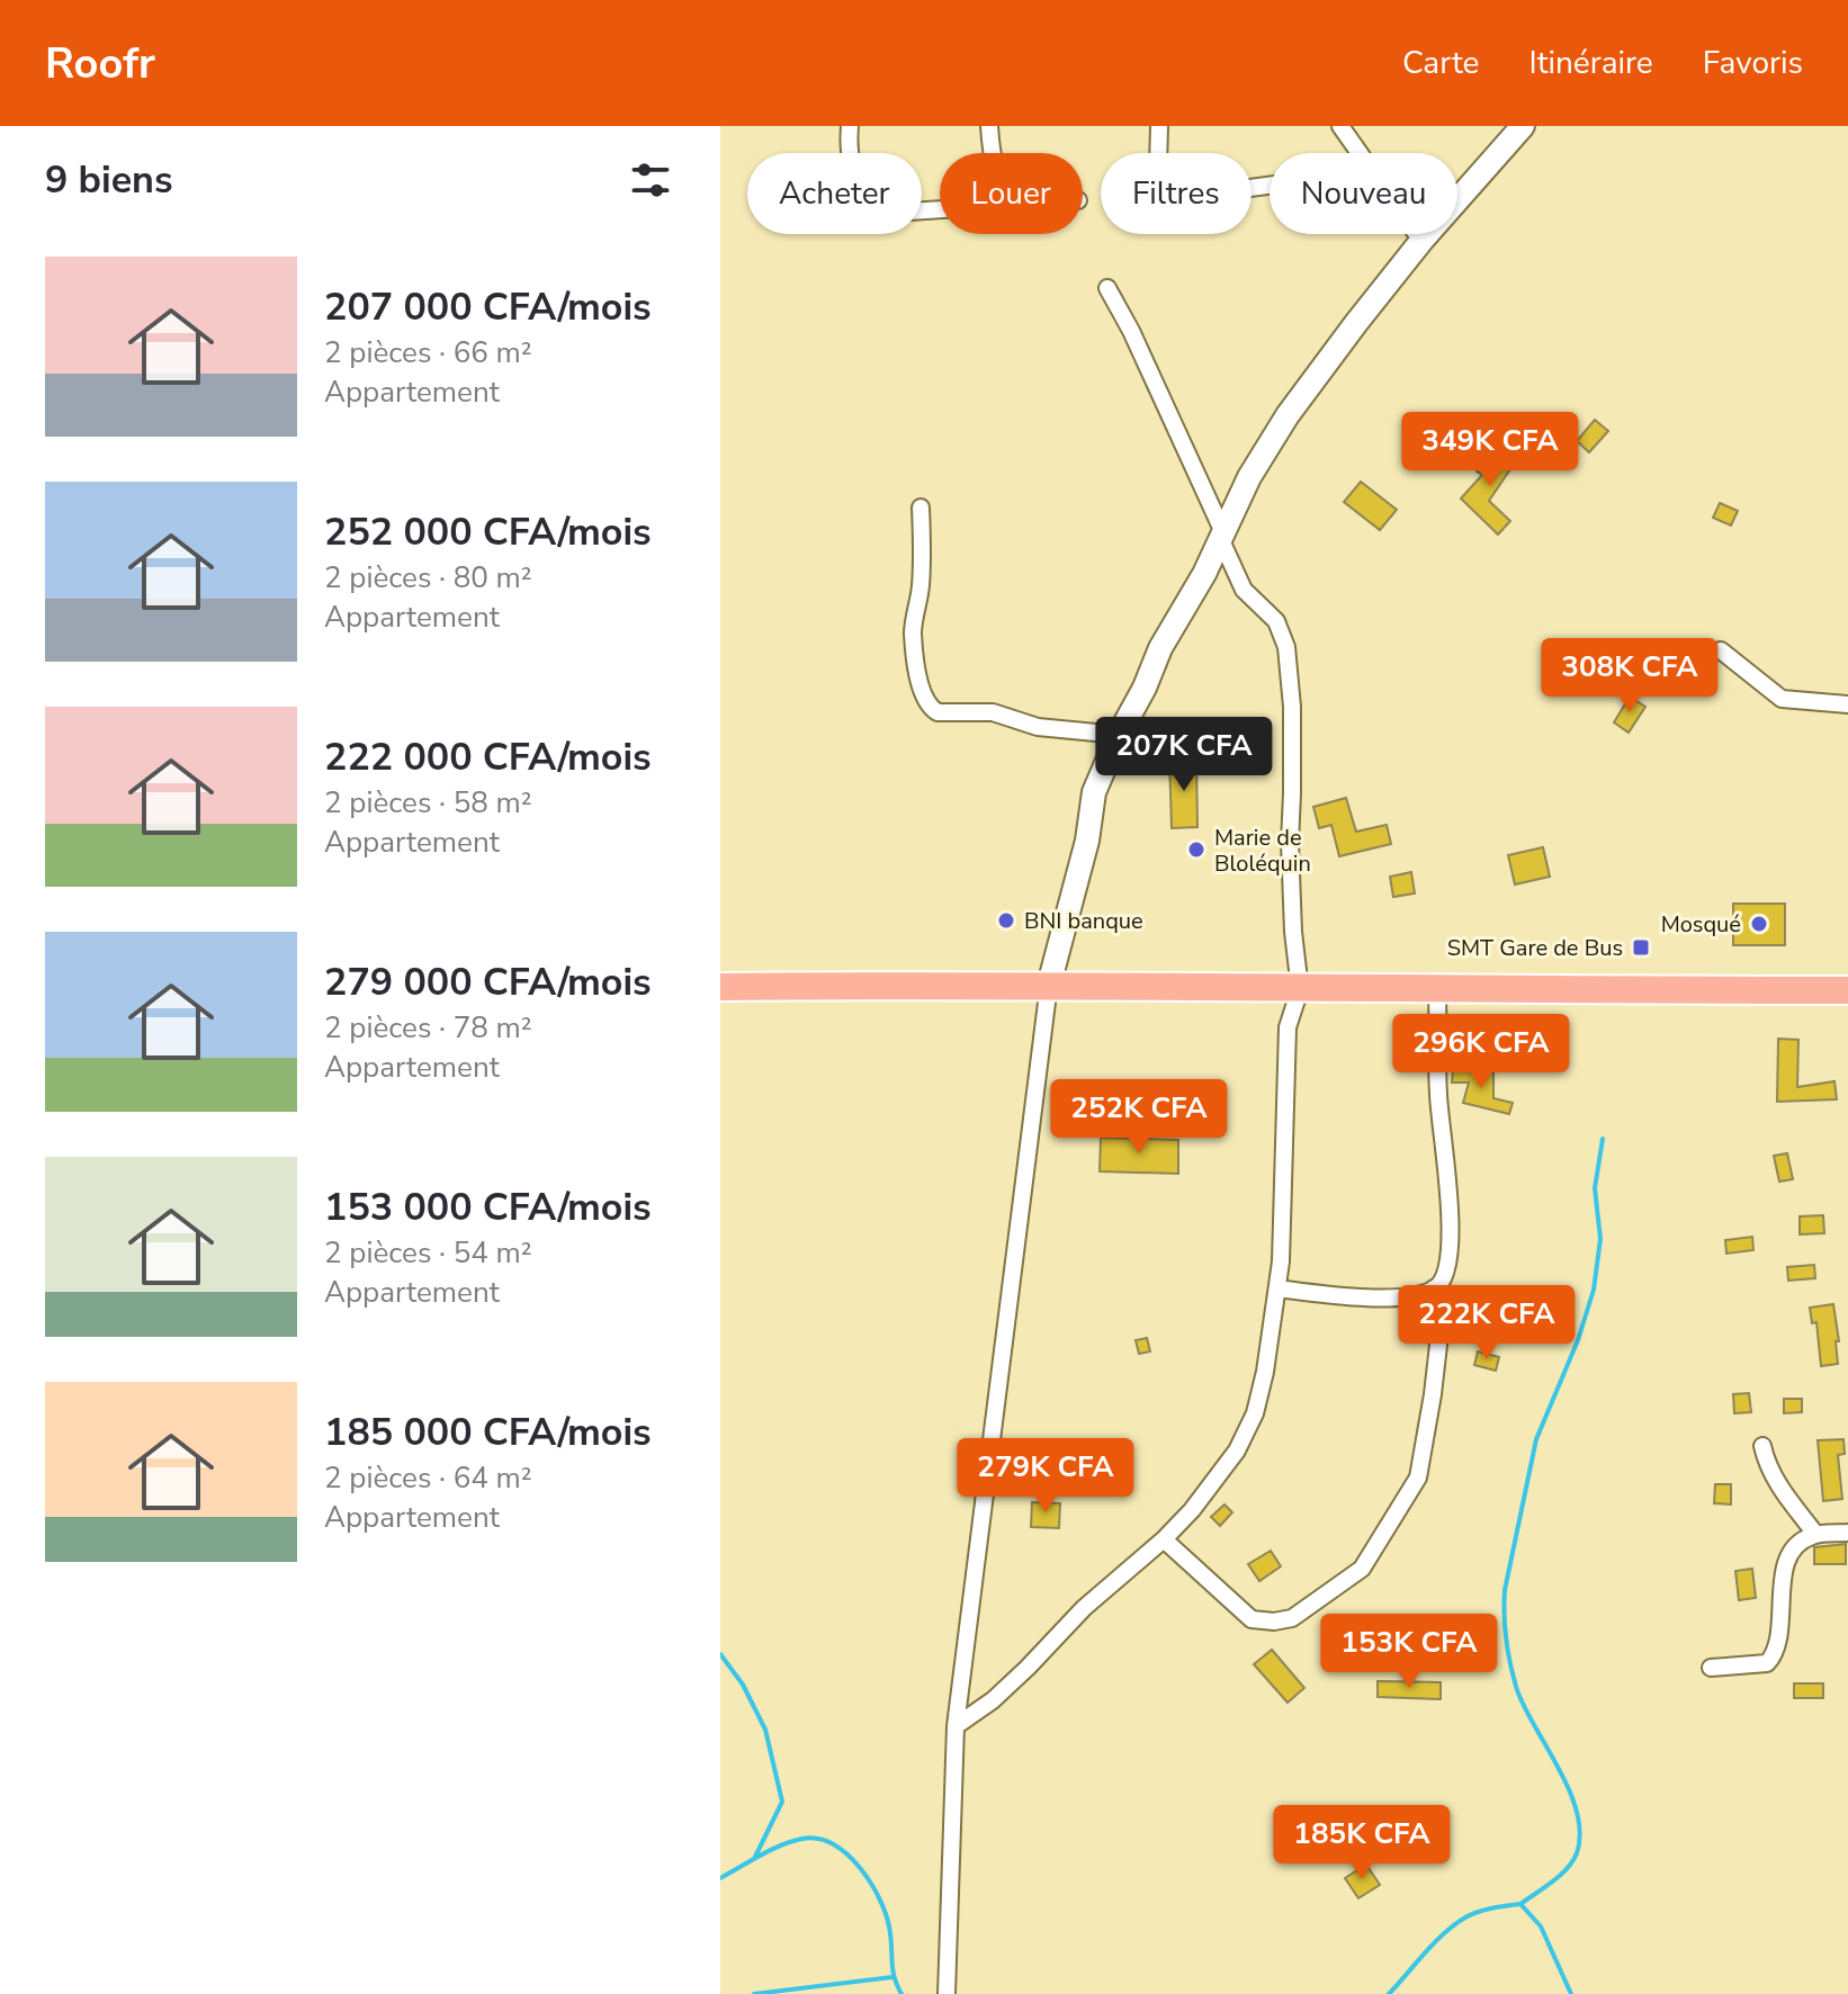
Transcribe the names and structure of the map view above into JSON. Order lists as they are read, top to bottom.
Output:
{
  "places": {
    "other": ["Marie de Bloléquin", "BNI banque", "Mosqué"],
    "transit": ["SMT Gare de Bus"]
  },
  "page": {
    "header": "Roofr",
    "nav": ["Carte", "Itinéraire", "Favoris"],
    "heading": "9 biens",
    "chip": [
      "Acheter",
      "Louer",
      "Filtres",
      "Nouveau"
    ],
    "list": [
      {
        "name": "207 000 CFA/mois",
        "note": "2 pièces · 66 m² · Appartement"
      },
      {
        "name": "252 000 CFA/mois",
        "note": "2 pièces · 80 m² · Appartement"
      },
      {
        "name": "222 000 CFA/mois",
        "note": "2 pièces · 58 m² · Appartement"
      },
      {
        "name": "279 000 CFA/mois",
        "note": "2 pièces · 78 m² · Appartement"
      },
      {
        "name": "153 000 CFA/mois",
        "note": "2 pièces · 54 m² · Appartement"
      },
      {
        "name": "185 000 CFA/mois",
        "note": "2 pièces · 64 m² · Appartement"
      }
    ],
    "price": [
      "349K CFA",
      "308K CFA",
      "207K CFA",
      "296K CFA",
      "252K CFA",
      "222K CFA",
      "279K CFA",
      "153K CFA",
      "185K CFA"
    ]
  }
}
